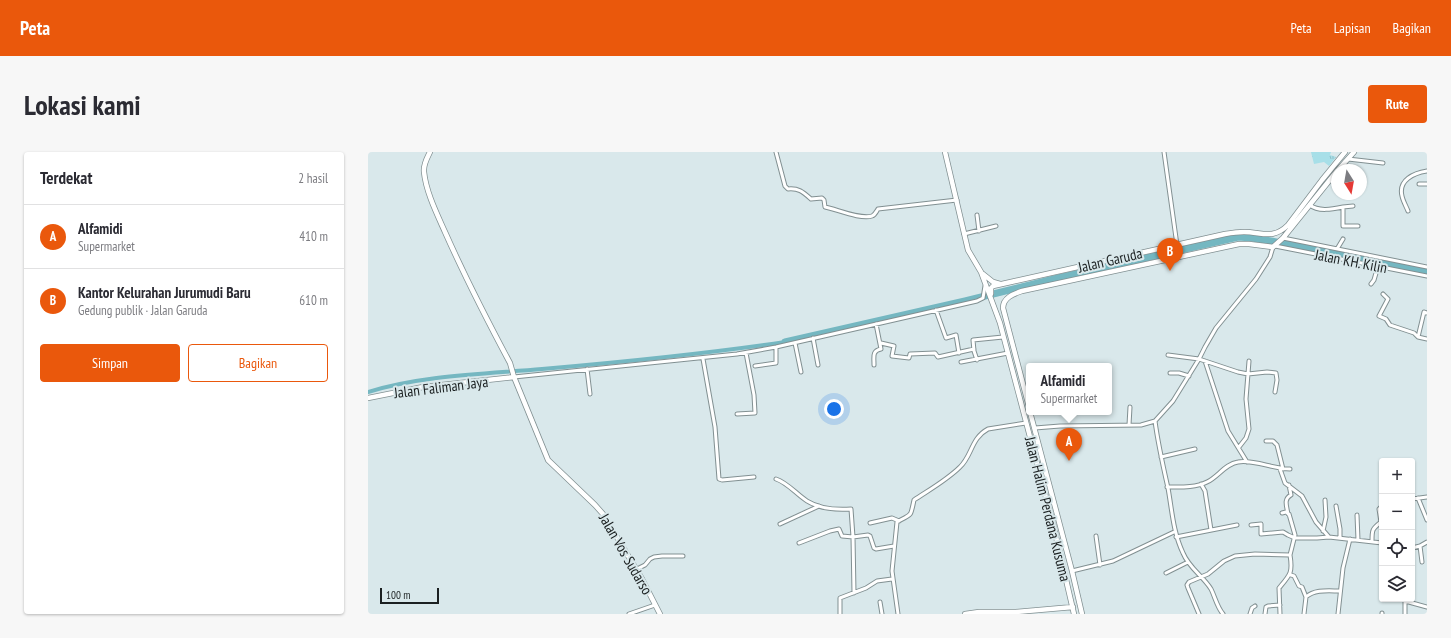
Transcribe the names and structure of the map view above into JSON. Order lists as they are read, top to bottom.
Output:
{
  "streets": {
    "main road": [
      "Jalan Garuda",
      "Jalan Faliman Jaya",
      "Jalan Halim Perdana Kusuma",
      "Jalan Vos Sudarso"
    ],
    "street": ["Jalan KH. Kilin"]
  },
  "crossings": [
    ["Jalan Garuda", "Jalan KH. Kilin"],
    ["Jalan Garuda", "Jalan Halim Perdana Kusuma"],
    ["Jalan Faliman Jaya", "Jalan Vos Sudarso"]
  ],
  "scale_bar": "100 m",
  "north": "bottom",
  "page": {
    "header": "Peta",
    "nav": ["Peta", "Lapisan", "Bagikan"],
    "buttons": [
      "Rute",
      ["Simpan", "Bagikan"]
    ],
    "title": "Lokasi kami",
    "heading": ["Terdekat", "2 hasil"],
    "list": [
      {
        "mark": "A",
        "name": "Alfamidi",
        "note": "Supermarket",
        "value": "410 m"
      },
      {
        "mark": "B",
        "name": "Kantor Kelurahan Jurumudi Baru",
        "note": "Gedung publik · Jalan Garuda",
        "value": "610 m"
      }
    ],
    "pins": ["B", "A"],
    "popup": ["Alfamidi", "Supermarket"],
    "map_buttons": ["+", "−"],
    "scale": "100 m"
  }
}
